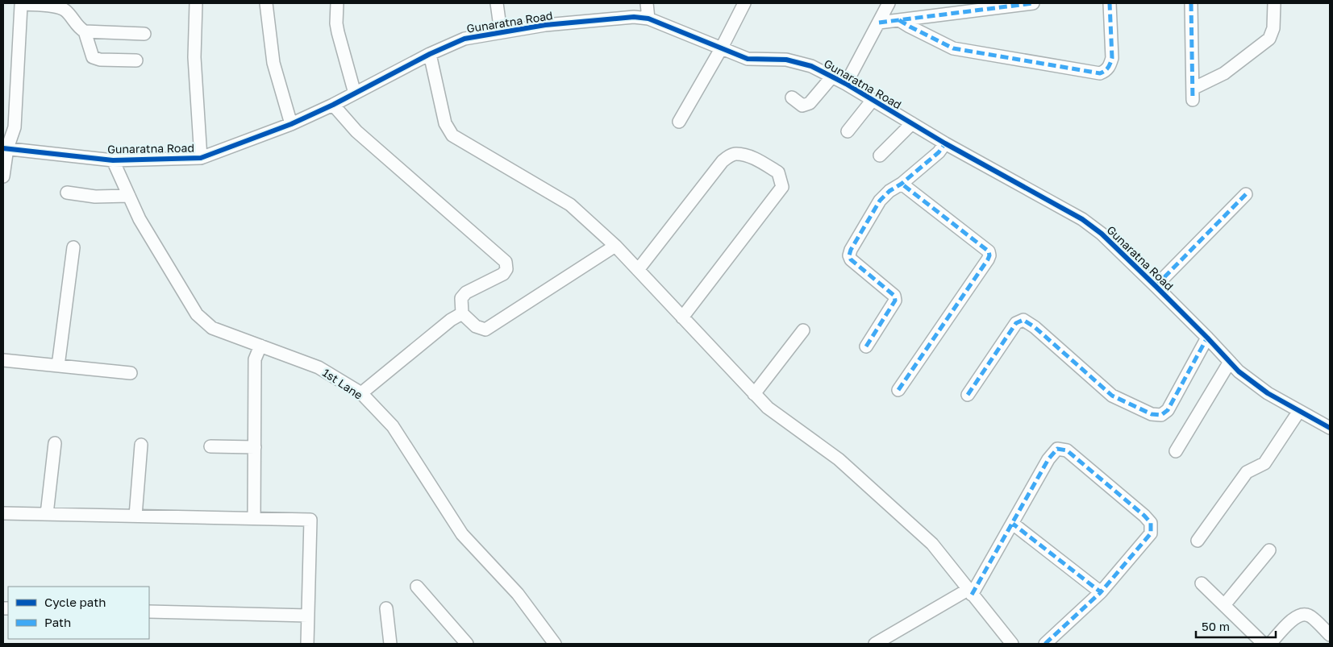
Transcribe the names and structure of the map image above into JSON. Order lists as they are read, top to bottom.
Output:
{
  "streets": {
    "street": ["Gunaratna Road", "1st Lane"]
  },
  "crossings": [
    ["Gunaratna Road", "1st Lane"]
  ],
  "legend": ["Cycle path", "Path"],
  "scale_bar": "50 m"
}
